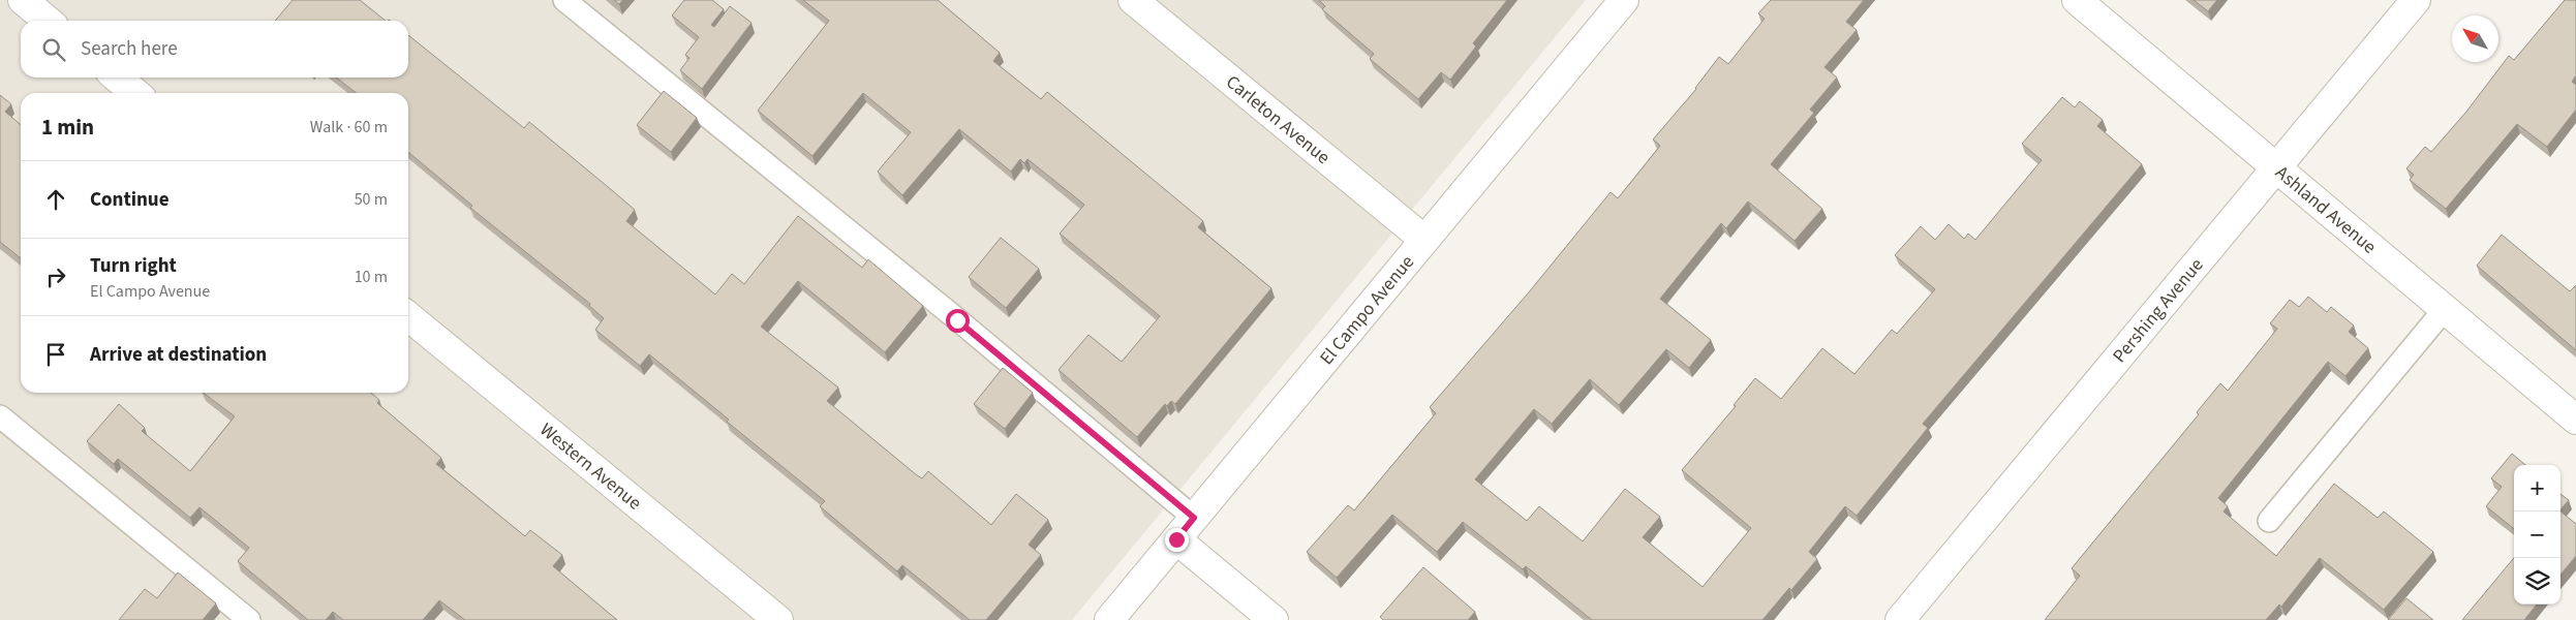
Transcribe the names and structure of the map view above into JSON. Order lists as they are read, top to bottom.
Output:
{
  "streets": {
    "street": [
      "Carleton Avenue",
      "Ashland Avenue",
      "El Campo Avenue",
      "Pershing Avenue",
      "Western Avenue"
    ]
  },
  "crossings": [
    ["Carleton Avenue", "El Campo Avenue"],
    ["Ashland Avenue", "Pershing Avenue"]
  ],
  "north": "top left",
  "page": {
    "search": "Search here",
    "heading": ["1 min", "Walk · 60 m"],
    "list": [
      ["Continue", "50 m"],
      ["Turn right", "El Campo Avenue", "10 m"],
      "Arrive at destination"
    ],
    "map_buttons": ["+", "−"]
  }
}
